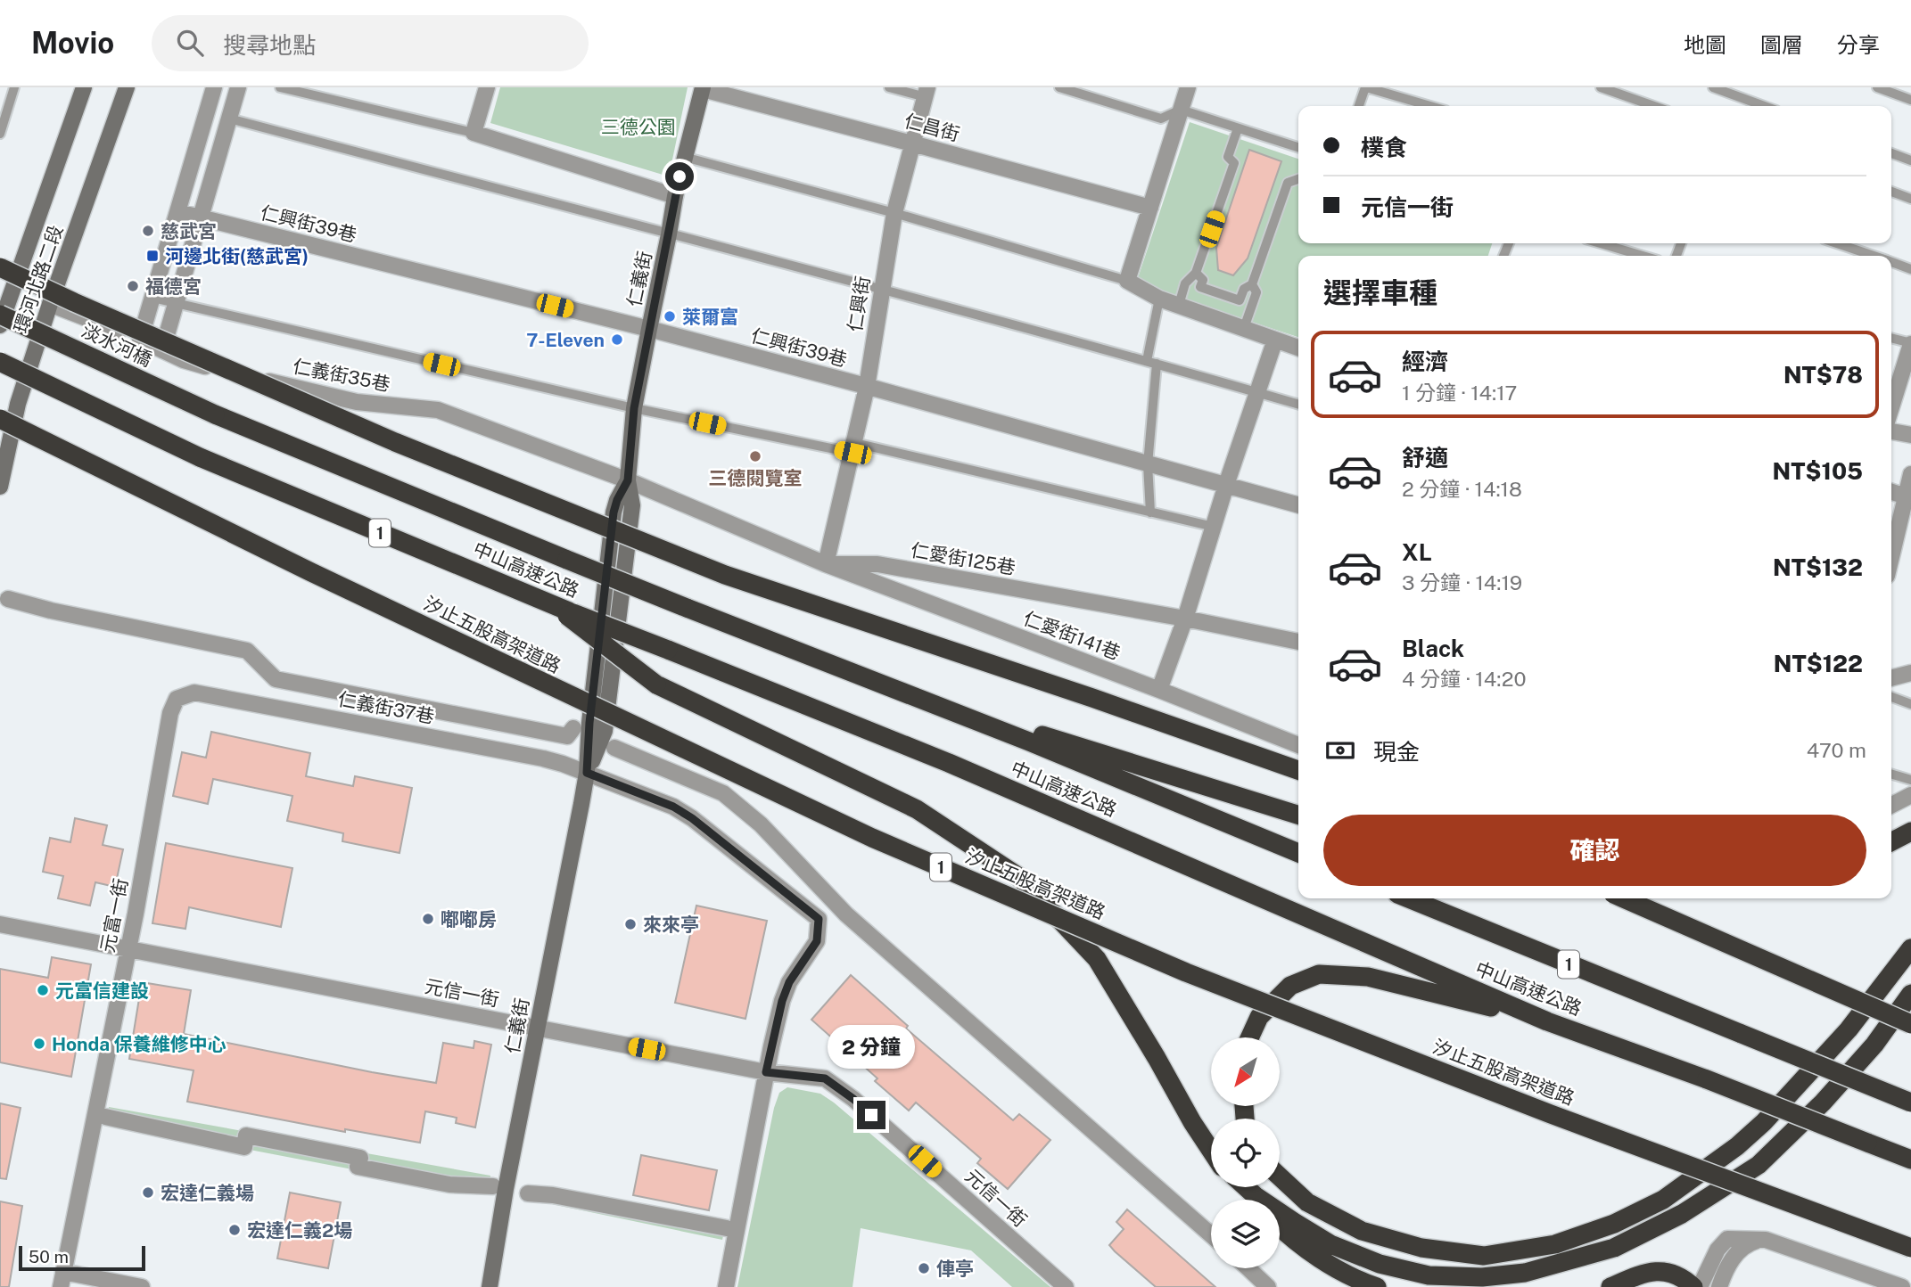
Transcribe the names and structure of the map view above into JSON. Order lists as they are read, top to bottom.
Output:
{
  "streets": {
    "highway": [
      "淡水河橋",
      "1",
      "中山高速公路",
      "汐止五股高架道路"
    ],
    "street": [
      "仁昌街",
      "仁興街39巷",
      "環河北路二段",
      "仁義街",
      "仁興街",
      "仁義街35巷",
      "仁愛街125巷",
      "仁愛街141巷",
      "仁義街37巷",
      "元富一街",
      "元信一街"
    ]
  },
  "crossings": [
    ["仁昌街", "仁義街"],
    ["仁昌街", "仁興街"],
    ["仁興街39巷", "仁義街"],
    ["仁興街39巷", "仁興街"],
    ["環河北路二段", "仁義街35巷"],
    ["環河北路二段", "汐止五股高架道路"],
    ["仁義街", "仁義街35巷"],
    ["仁義街", "仁愛街125巷"],
    ["仁義街", "仁義街37巷"],
    ["仁義街", "元信一街"],
    ["仁興街", "仁愛街125巷"],
    ["仁興街", "仁愛街141巷"],
    ["淡水河橋", "中山高速公路"],
    ["仁義街35巷", "仁愛街125巷"],
    ["仁愛街125巷", "仁愛街141巷"],
    ["仁義街37巷", "元富一街"],
    ["仁義街37巷", "元信一街"],
    ["元富一街", "元信一街"]
  ],
  "parks": ["三德公園"],
  "places": {
    "other": [
      "慈武宮",
      "福德宮",
      "萊爾富",
      "7-Eleven",
      "三德閱覽室",
      "嘟嘟房",
      "來來亭",
      "元富信建設",
      "Honda 保養維修中心",
      "宏達仁義場",
      "宏達仁義2場",
      "俥亭"
    ],
    "transit": ["河邊北街(慈武宮)"]
  },
  "scale_bar": "50 m",
  "north": "bottom left",
  "page": {
    "header": "Movio",
    "search": "搜尋地點",
    "nav": ["地圖", "圖層", "分享"],
    "banner": ["樸食", "元信一街"],
    "heading": "選擇車種",
    "list": [
      {
        "name": "經濟",
        "note": "1 分鐘 · 14:17",
        "value": "NT$78"
      },
      {
        "name": "舒適",
        "note": "2 分鐘 · 14:18",
        "value": "NT$105"
      },
      {
        "name": "XL",
        "note": "3 分鐘 · 14:19",
        "value": "NT$132"
      },
      {
        "name": "Black",
        "note": "4 分鐘 · 14:20",
        "value": "NT$122"
      }
    ],
    "pay": ["現金", "470 m"],
    "buttons": "確認",
    "bubble": "2 分鐘",
    "scale": "50 m"
  }
}
